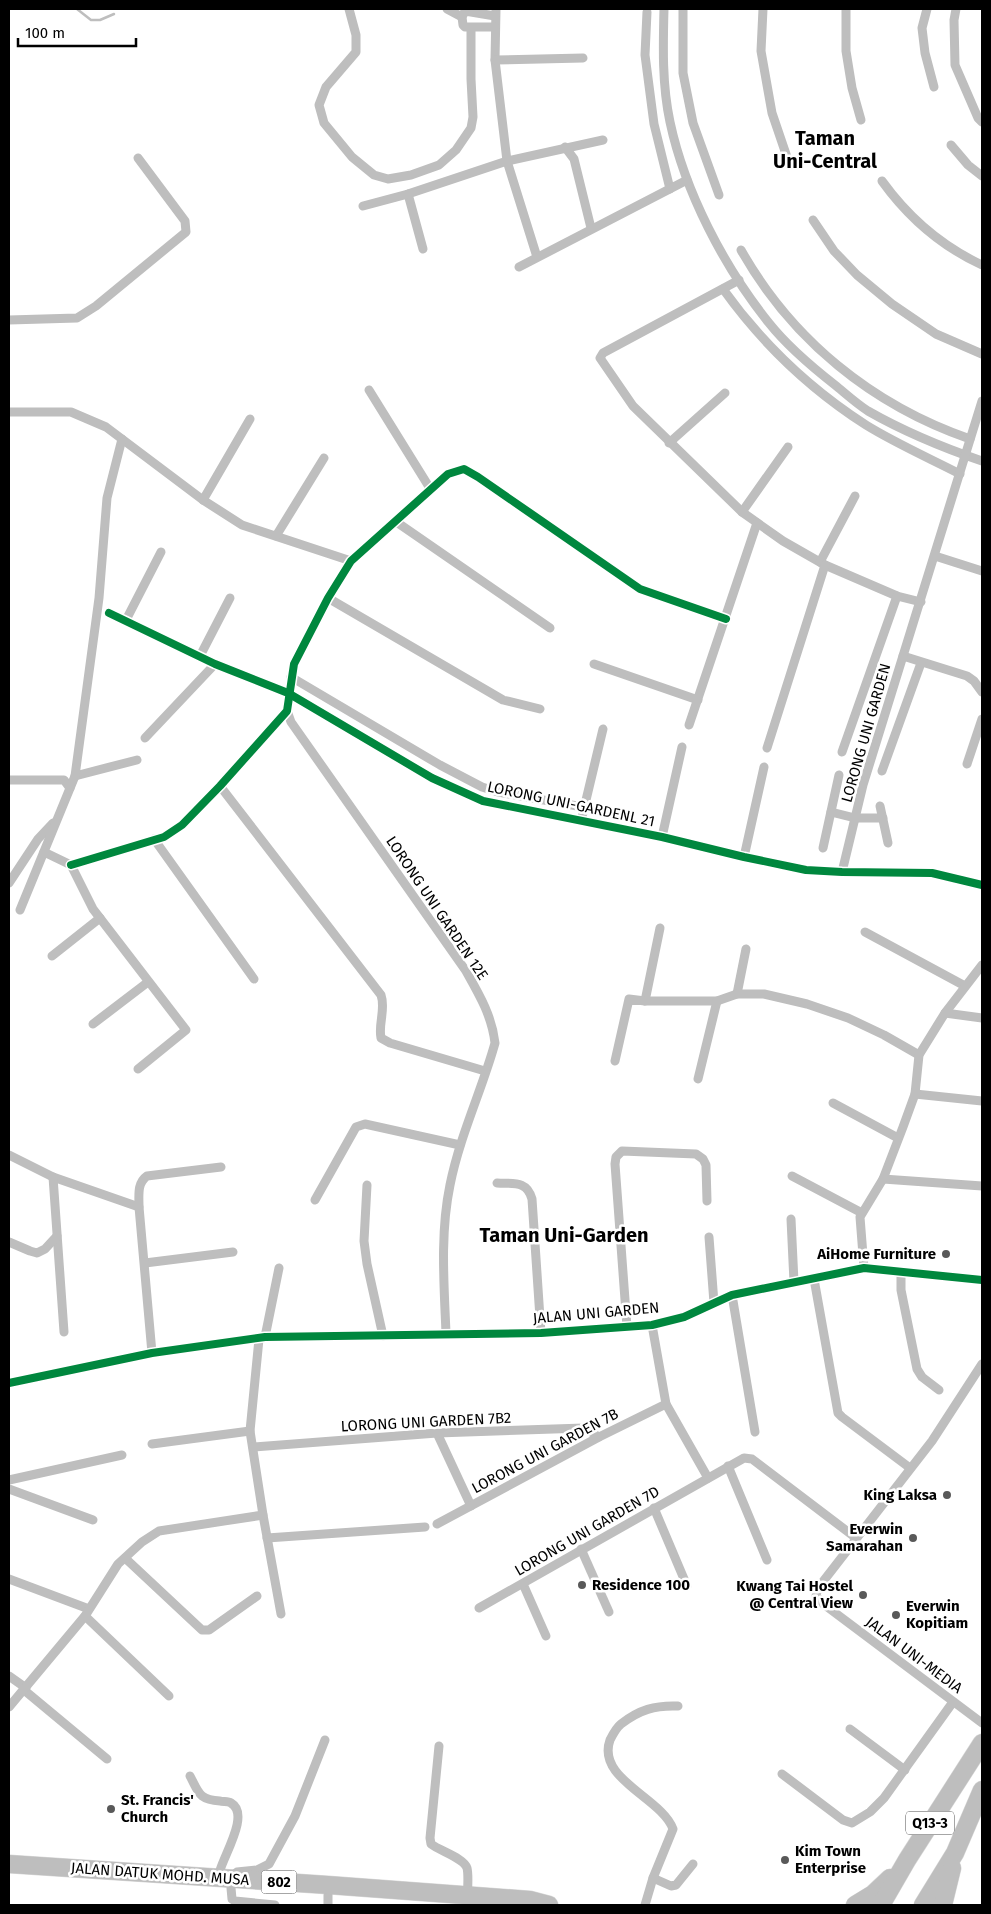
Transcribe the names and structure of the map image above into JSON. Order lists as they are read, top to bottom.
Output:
{
  "streets": {
    "highway": ["Q13-3", "JALAN DATUK MOHD. MUSA", "802"],
    "street": [
      "LORONG UNI GARDEN",
      "LORONG UNI-GARDENL 21",
      "LORONG UNI GARDEN 12E",
      "JALAN UNI GARDEN",
      "LORONG UNI GARDEN 7B2",
      "LORONG UNI GARDEN 7B",
      "LORONG UNI GARDEN 7D",
      "JALAN UNI-MEDIA"
    ]
  },
  "crossings": [
    ["LORONG UNI GARDEN", "LORONG UNI-GARDENL 21"],
    ["LORONG UNI GARDEN 7B2", "LORONG UNI GARDEN 7B"],
    ["LORONG UNI GARDEN 7D", "JALAN UNI-MEDIA"]
  ],
  "districts": ["Taman Uni-Central", "Taman Uni-Garden"],
  "places": [
    "AiHome Furniture",
    "King Laksa",
    "Everwin Samarahan",
    "Residence 100",
    "Kwang Tai Hostel @ Central View",
    "Everwin Kopitiam",
    "St. Francis' Church",
    "Kim Town Enterprise"
  ],
  "scale_bar": "100 m"
}
